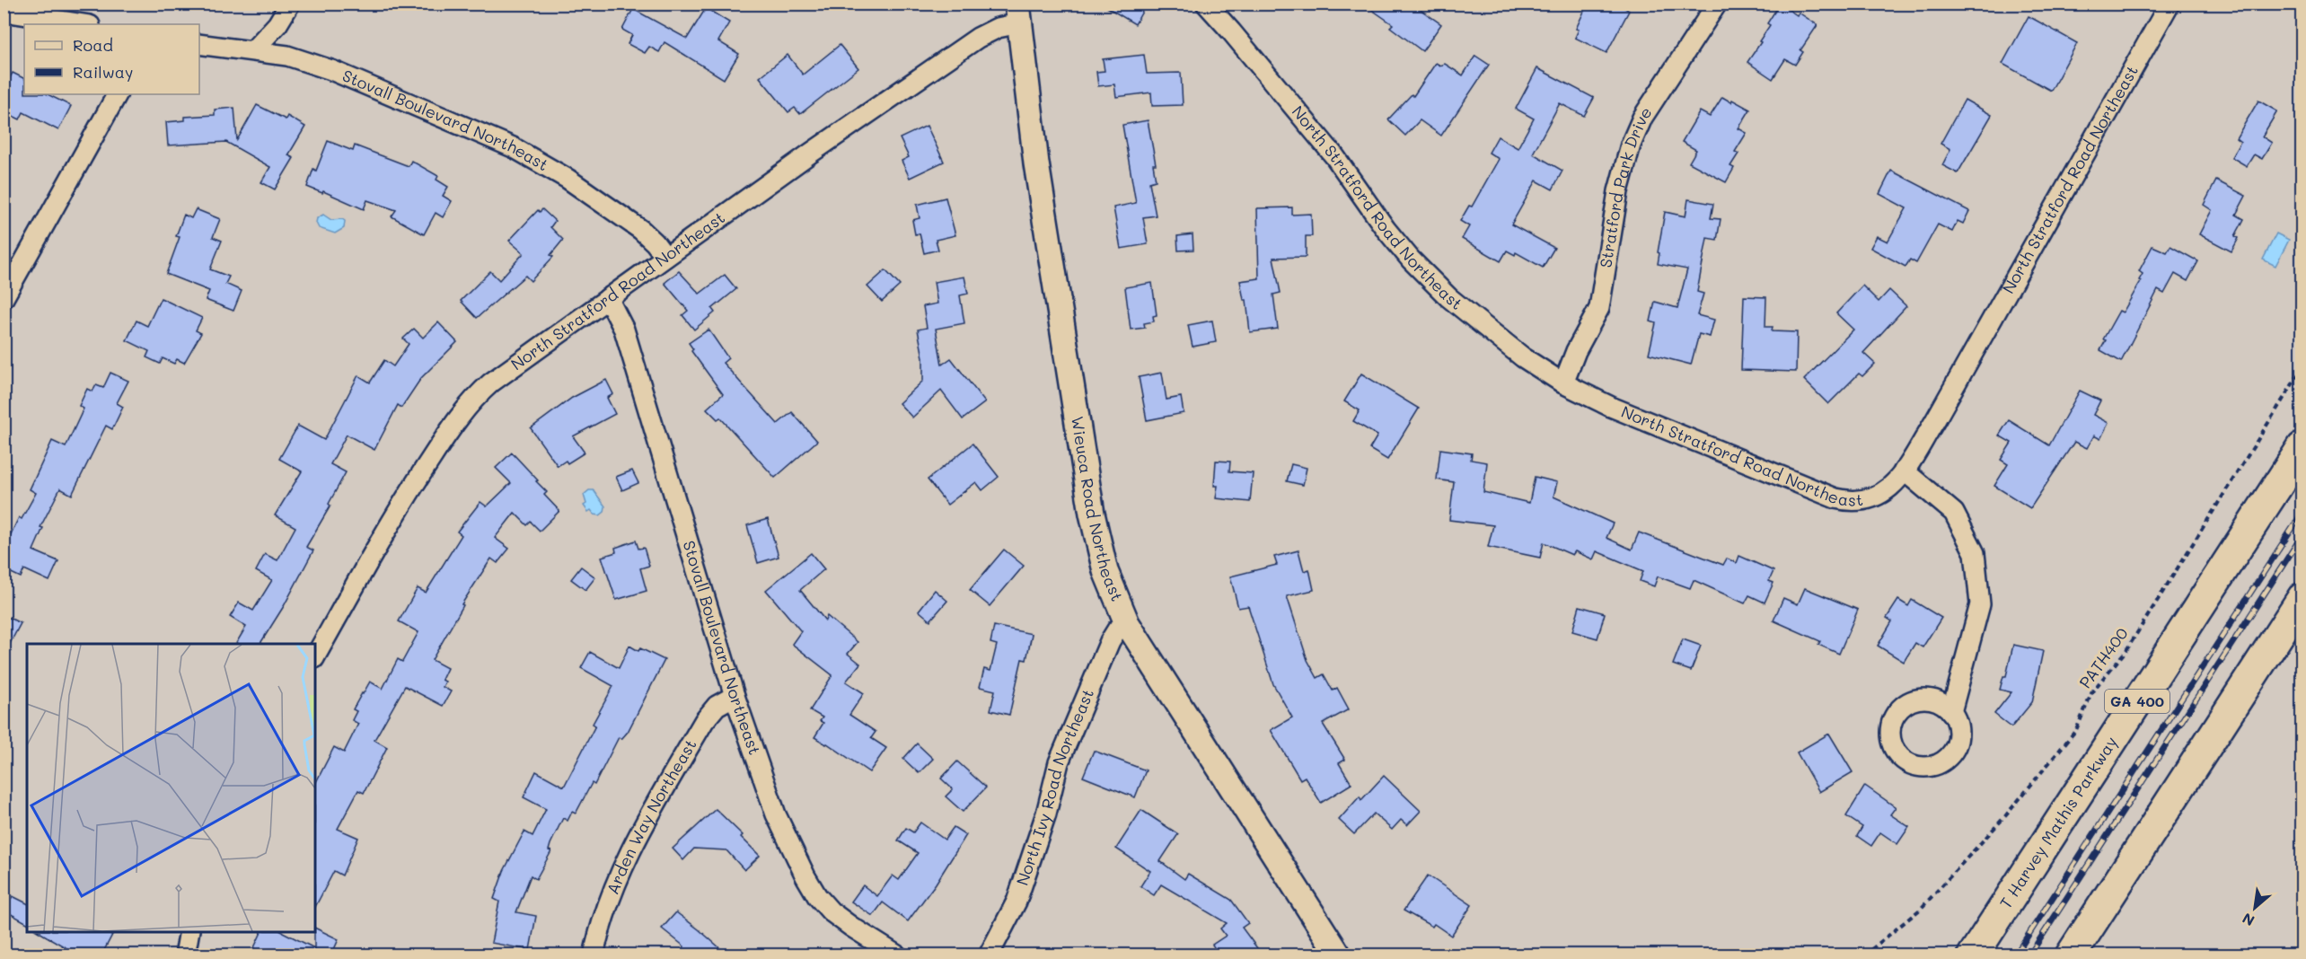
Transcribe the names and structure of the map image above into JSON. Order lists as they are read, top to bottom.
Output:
{
  "streets": {
    "highway": ["GA 400", "T Harvey Mathis Parkway"],
    "street": [
      "Stovall Boulevard Northeast",
      "North Stratford Road Northeast",
      "Stratford Park Drive",
      "Wieuca Road Northeast",
      "North Ivy Road Northeast",
      "Arden Way Northeast"
    ],
    "path": ["PATH400"]
  },
  "crossings": [
    ["Stovall Boulevard Northeast", "North Stratford Road Northeast"],
    ["Stovall Boulevard Northeast", "Arden Way Northeast"],
    ["North Stratford Road Northeast", "Stratford Park Drive"],
    ["North Stratford Road Northeast", "Wieuca Road Northeast"],
    ["Wieuca Road Northeast", "North Ivy Road Northeast"]
  ],
  "legend": ["Road", "Railway"],
  "north": "bottom left"
}
